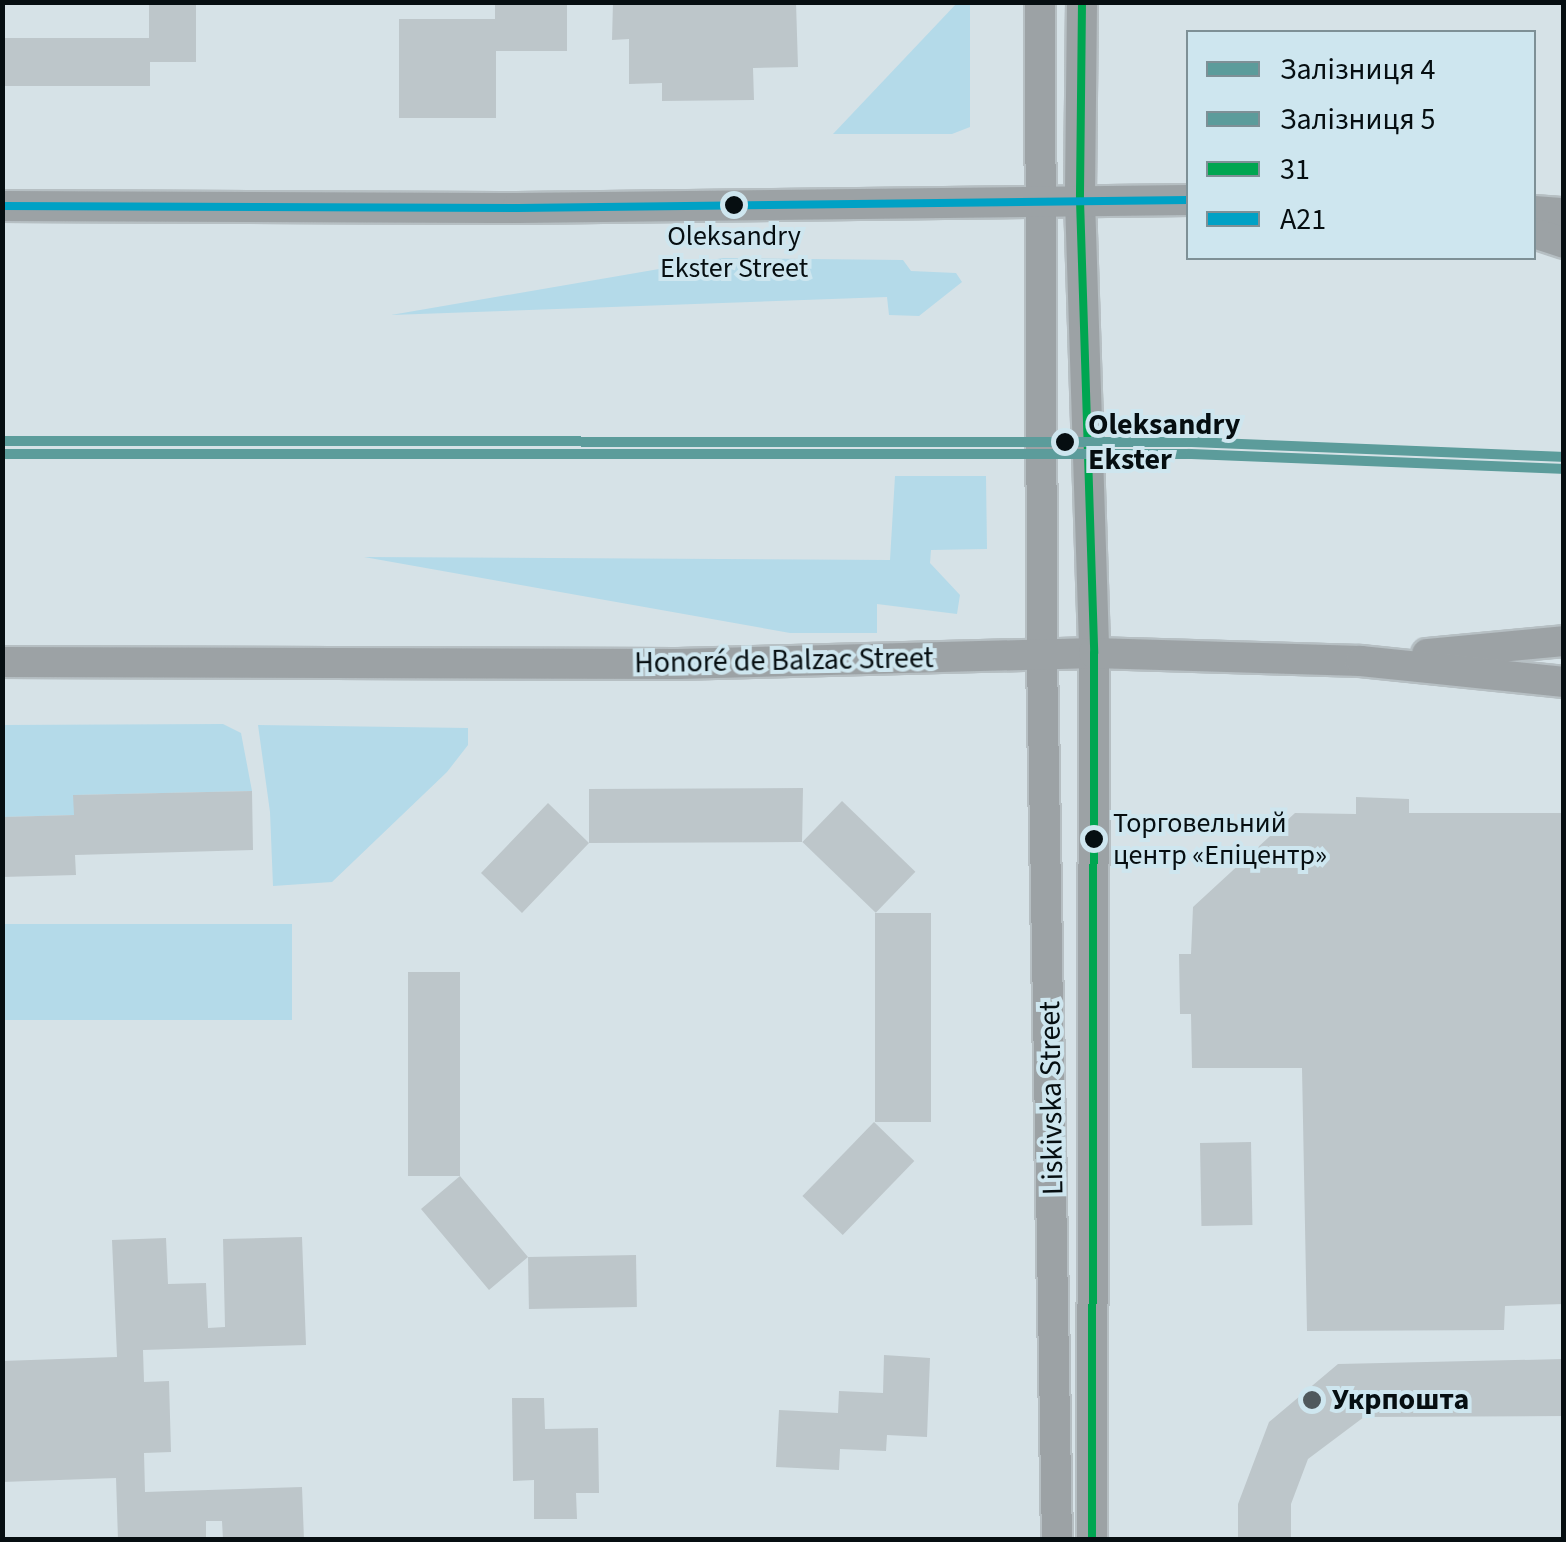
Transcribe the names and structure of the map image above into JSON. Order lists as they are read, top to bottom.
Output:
{
  "streets": {
    "street": ["Honoré de Balzac Street", "Liskivska Street"]
  },
  "crossings": [
    ["Honoré de Balzac Street", "Liskivska Street"]
  ],
  "places": [
    "Oleksandry Ekster Street",
    "Oleksandry Ekster",
    "Торговельний центр «Епіцентр»",
    "Укрпошта"
  ],
  "lines": [
    "transit line 31",
    "transit line А21",
    "rail line 4",
    "rail line 5"
  ],
  "legend": [
    "Залізниця 4",
    "Залізниця 5",
    "31",
    "А21"
  ]
}
